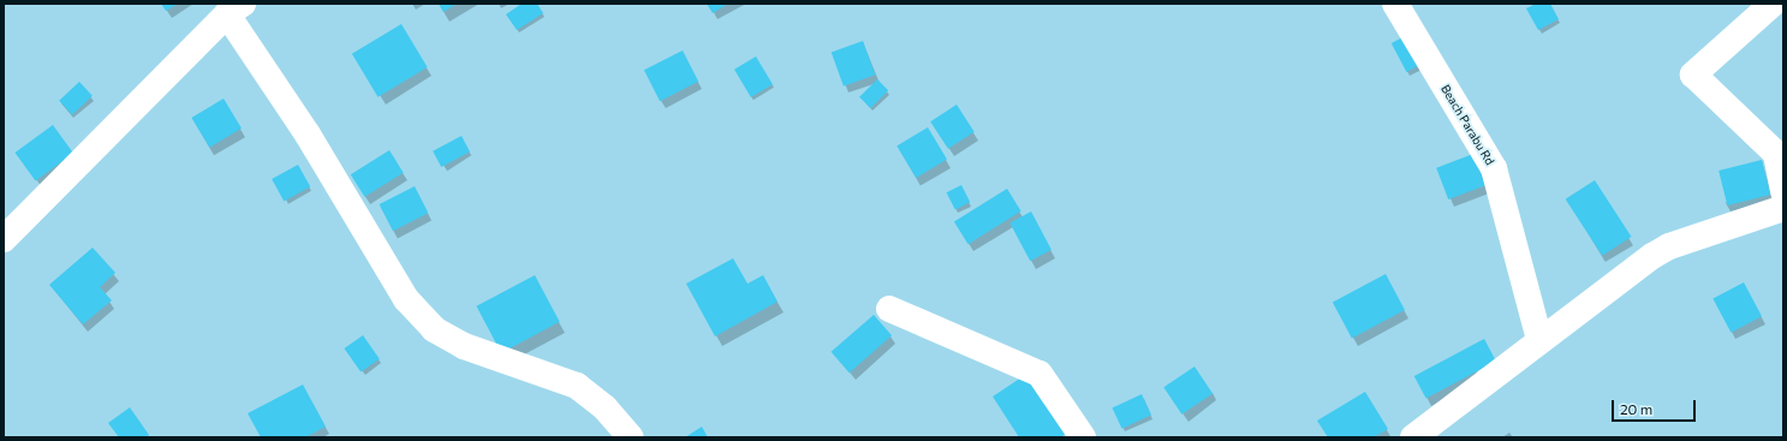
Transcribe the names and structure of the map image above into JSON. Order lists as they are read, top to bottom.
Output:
{
  "streets": {
    "street": ["Beach Parabu Rd"]
  },
  "scale_bar": "20 m"
}
